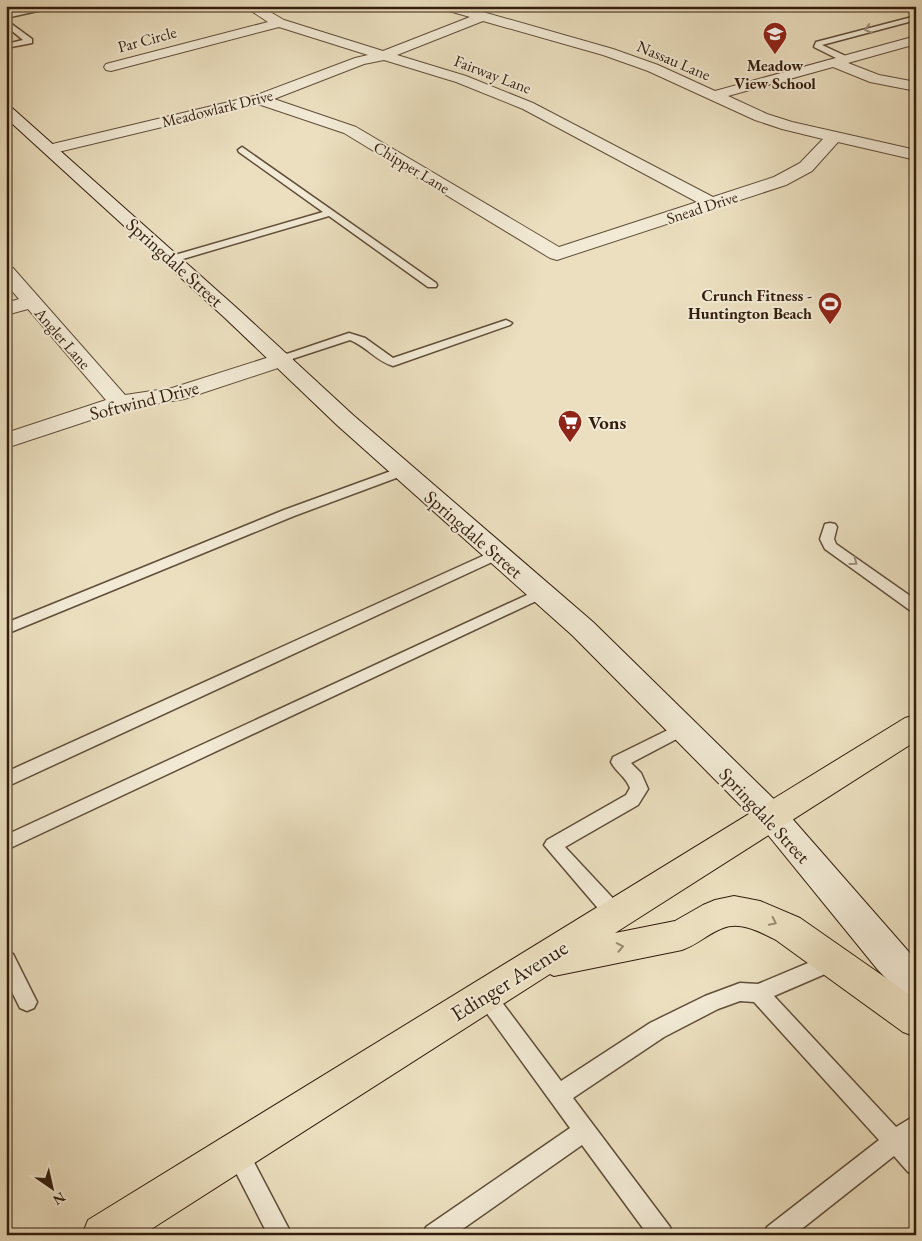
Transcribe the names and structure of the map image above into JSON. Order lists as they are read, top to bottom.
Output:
{
  "streets": {
    "main road": ["Edinger Avenue"],
    "street": [
      "Par Circle",
      "Nassau Lane",
      "Fairway Lane",
      "Meadowlark Drive",
      "Chipper Lane",
      "Snead Drive",
      "Springdale Street",
      "Angler Lane",
      "Softwind Drive"
    ]
  },
  "crossings": [
    ["Par Circle", "Fairway Lane"],
    ["Nassau Lane", "Meadowlark Drive"],
    ["Nassau Lane", "Snead Drive"],
    ["Fairway Lane", "Meadowlark Drive"],
    ["Fairway Lane", "Snead Drive"],
    ["Meadowlark Drive", "Chipper Lane"],
    ["Meadowlark Drive", "Springdale Street"],
    ["Chipper Lane", "Snead Drive"],
    ["Springdale Street", "Softwind Drive"],
    ["Springdale Street", "Edinger Avenue"],
    ["Angler Lane", "Softwind Drive"]
  ],
  "places": {
    "school or university": ["Meadow View School"],
    "sports": ["Crunch Fitness - Huntington Beach"],
    "supermarket": ["Vons"]
  },
  "north": "bottom right"
}
